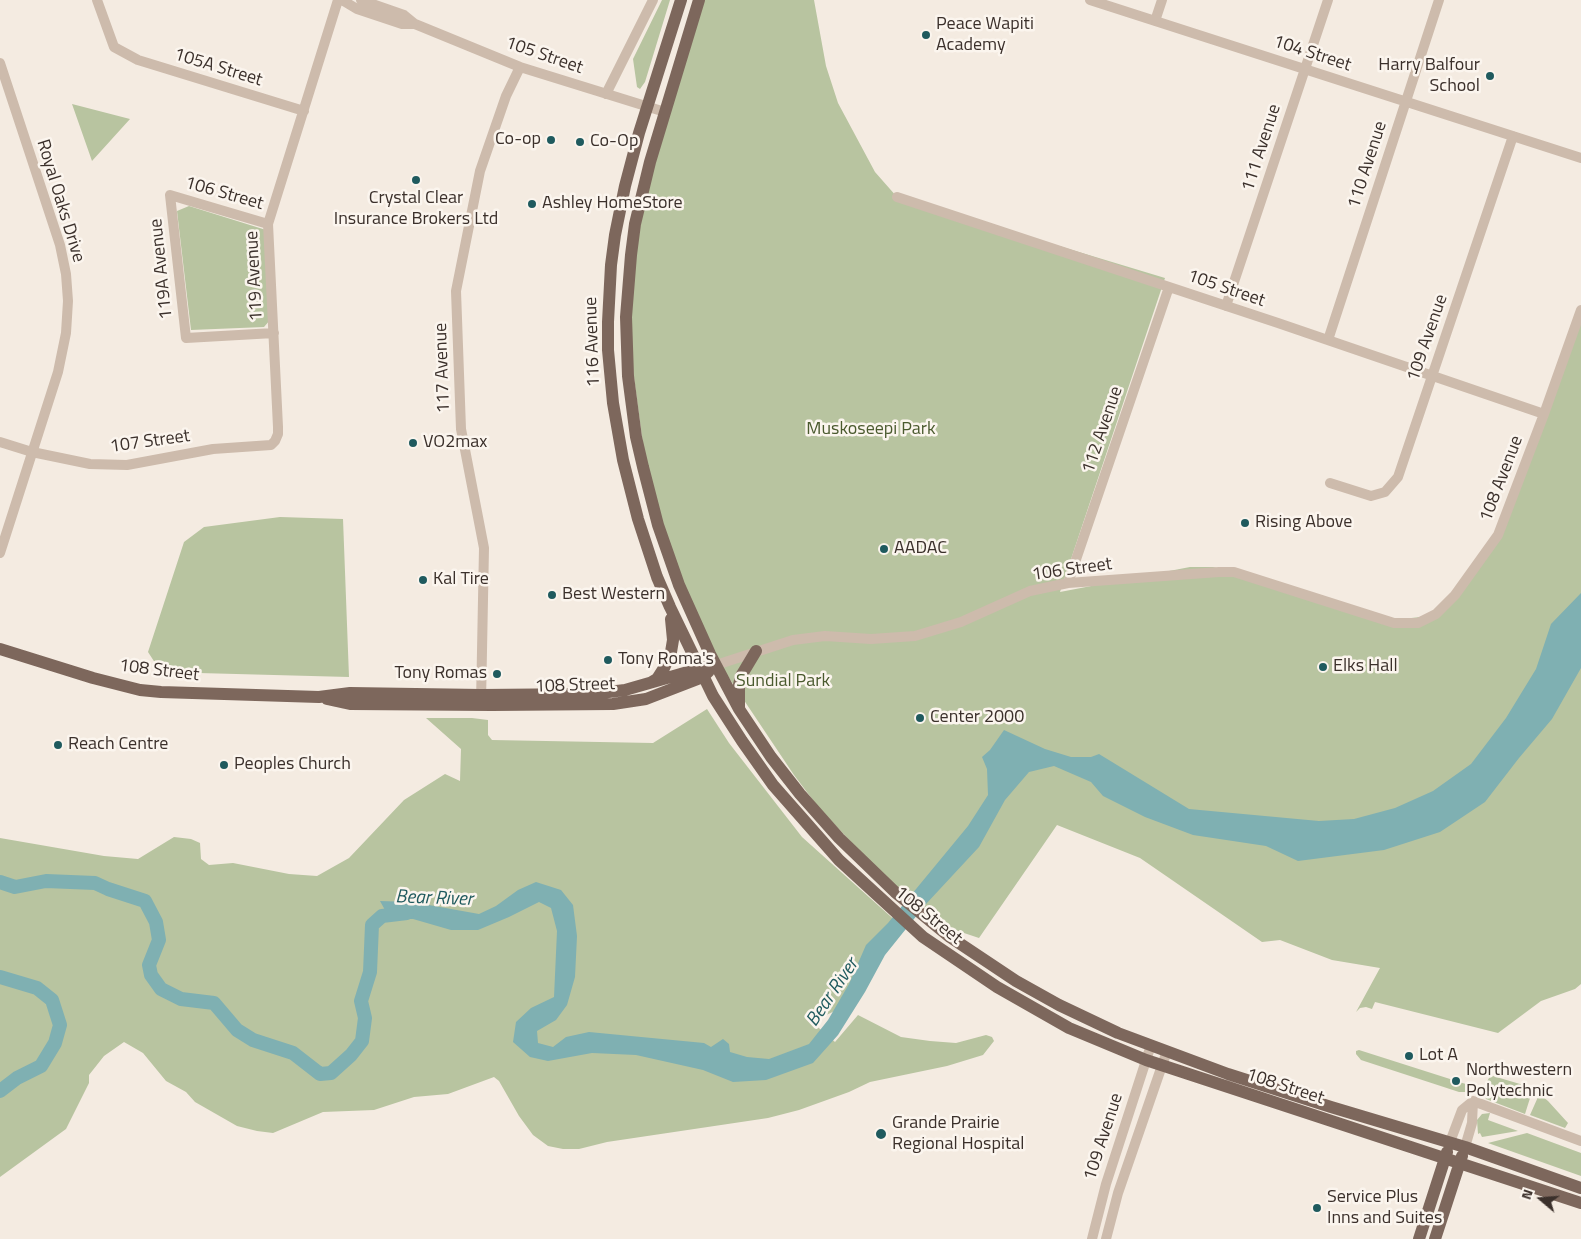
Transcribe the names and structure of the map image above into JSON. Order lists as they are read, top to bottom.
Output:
{
  "streets": {
    "main road": ["116 Avenue", "108 Street"],
    "street": [
      "104 Street",
      "105 Street",
      "105A Street",
      "111 Avenue",
      "110 Avenue",
      "106 Street",
      "Royal Oaks Drive",
      "119A Avenue",
      "119 Avenue",
      "109 Avenue",
      "117 Avenue",
      "112 Avenue",
      "107 Street",
      "108 Avenue"
    ]
  },
  "crossings": [
    ["104 Street", "111 Avenue"],
    ["104 Street", "110 Avenue"],
    ["104 Street", "109 Avenue"],
    ["105 Street", "111 Avenue"],
    ["105 Street", "110 Avenue"],
    ["105 Street", "119 Avenue"],
    ["105 Street", "109 Avenue"],
    ["105 Street", "116 Avenue"],
    ["105 Street", "117 Avenue"],
    ["105 Street", "112 Avenue"],
    ["105 Street", "108 Avenue"],
    ["105A Street", "119 Avenue"],
    ["106 Street", "119A Avenue"],
    ["106 Street", "119 Avenue"],
    ["106 Street", "116 Avenue"],
    ["106 Street", "112 Avenue"],
    ["106 Street", "108 Avenue"],
    ["106 Street", "108 Street"],
    ["Royal Oaks Drive", "107 Street"],
    ["119A Avenue", "119 Avenue"],
    ["119 Avenue", "107 Street"],
    ["109 Avenue", "108 Street"],
    ["116 Avenue", "108 Street"],
    ["117 Avenue", "108 Street"]
  ],
  "water": ["Bear River"],
  "parks": ["Muskoseepi Park", "Sundial Park"],
  "places": [
    "Peace Wapiti Academy",
    "Harry Balfour School",
    "Co-op",
    "Co-Op",
    "Crystal Clear Insurance Brokers Ltd",
    "Ashley HomeStore",
    "VO2max",
    "Rising Above",
    "AADAC",
    "Kal Tire",
    "Best Western",
    "Tony Roma's",
    "Elks Hall",
    "Tony Romas",
    "Center 2000",
    "Reach Centre",
    "Peoples Church",
    "Lot A",
    "Northwestern Polytechnic",
    "Grande Prairie Regional Hospital",
    "Service Plus Inns and Suites"
  ],
  "north": "left"
}
